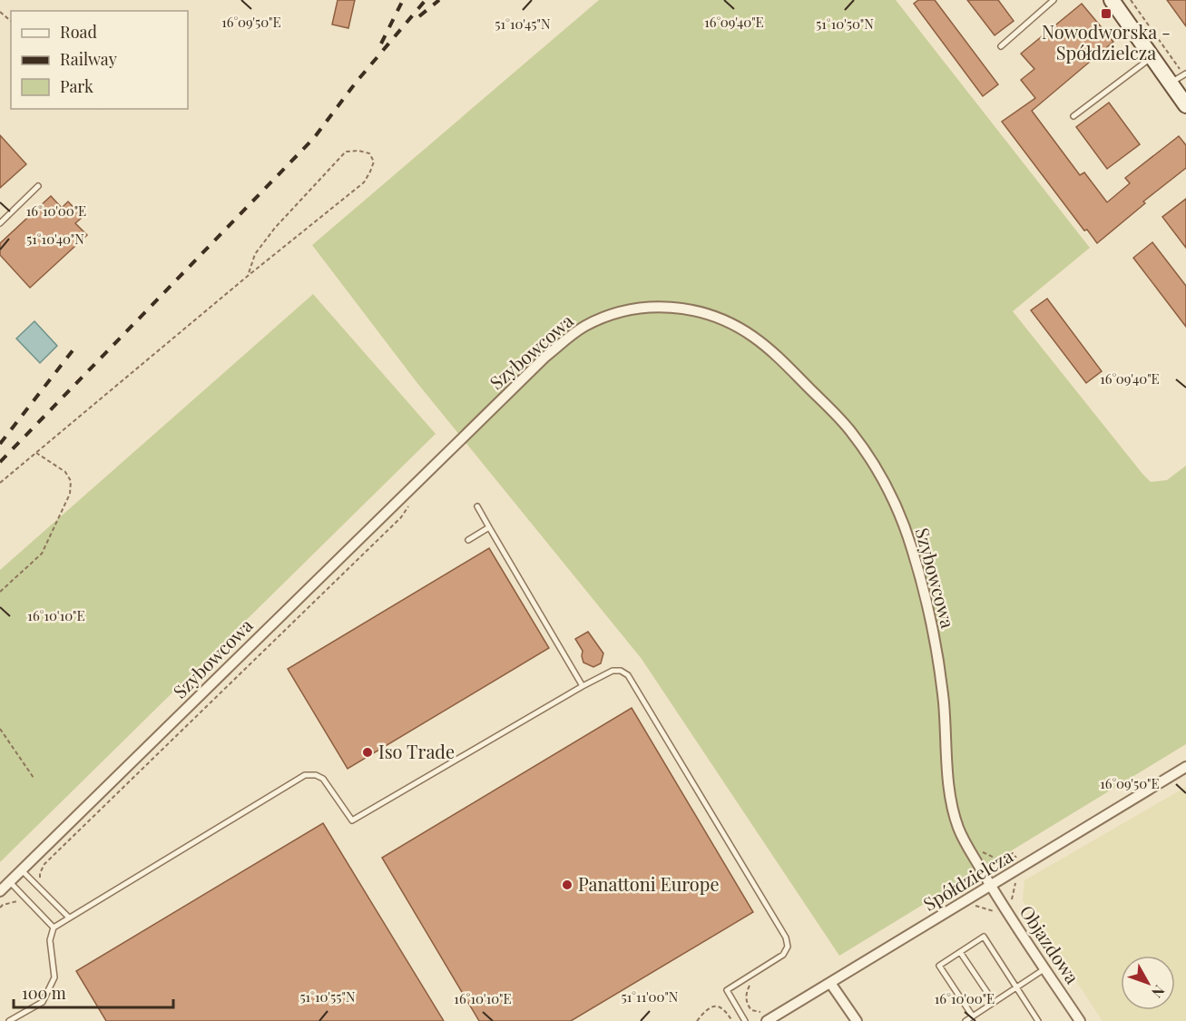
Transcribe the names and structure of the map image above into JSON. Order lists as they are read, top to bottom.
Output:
{
  "streets": {
    "street": ["Szybowcowa", "Spółdzielcza", "Objazdowa"]
  },
  "crossings": [
    ["Szybowcowa", "Spółdzielcza"],
    ["Szybowcowa", "Objazdowa"],
    ["Spółdzielcza", "Objazdowa"]
  ],
  "places": {
    "transit": ["Nowodworska - Spółdzielcza"],
    "other": ["Iso Trade", "Panattoni Europe"]
  },
  "legend": ["Road", "Railway", "Park"],
  "scale_bar": "100 m",
  "north": "bottom right",
  "coordinates": [
    "16°09'50\"E",
    "16°09'40\"E",
    "51°10'45\"N",
    "51°10'50\"N",
    "16°10'00\"E",
    "51°10'40\"N",
    "16°10'10\"E",
    "51°10'55\"N",
    "51°11'00\"N"
  ]
}
